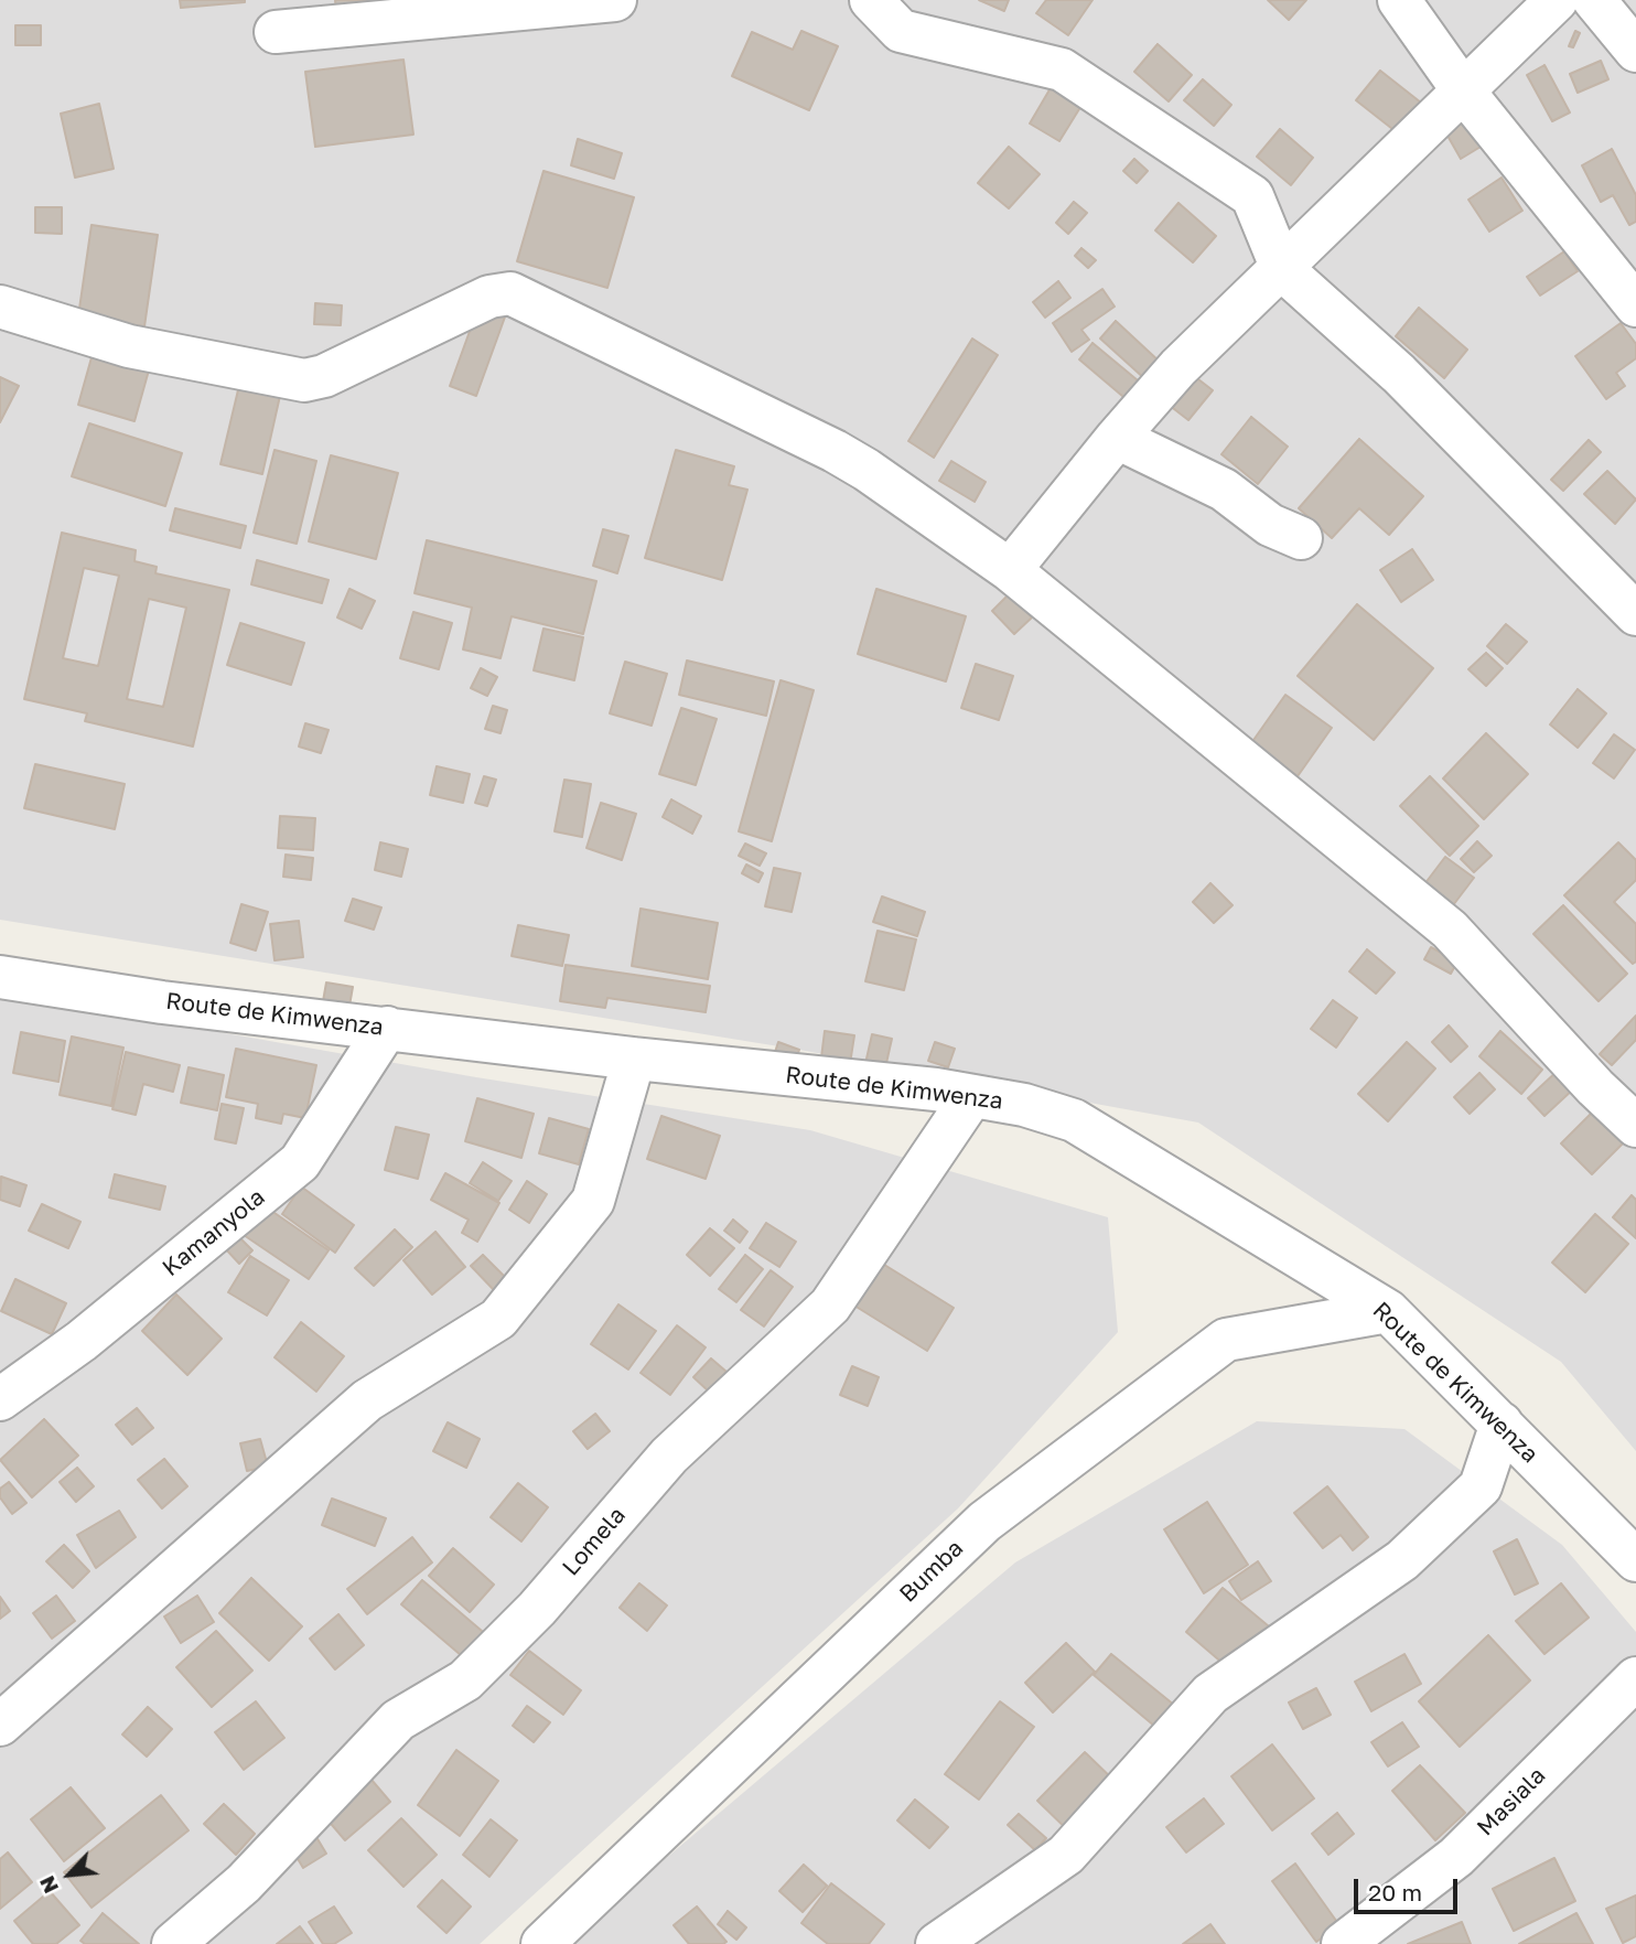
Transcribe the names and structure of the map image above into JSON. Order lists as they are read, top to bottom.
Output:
{
  "streets": {
    "street": [
      "Route de Kimwenza",
      "Kamanyola",
      "Lomela",
      "Bumba",
      "Masiala"
    ]
  },
  "crossings": [
    ["Route de Kimwenza", "Kamanyola"],
    ["Route de Kimwenza", "Lomela"],
    ["Route de Kimwenza", "Bumba"]
  ],
  "scale_bar": "20 m",
  "north": "bottom left"
}
